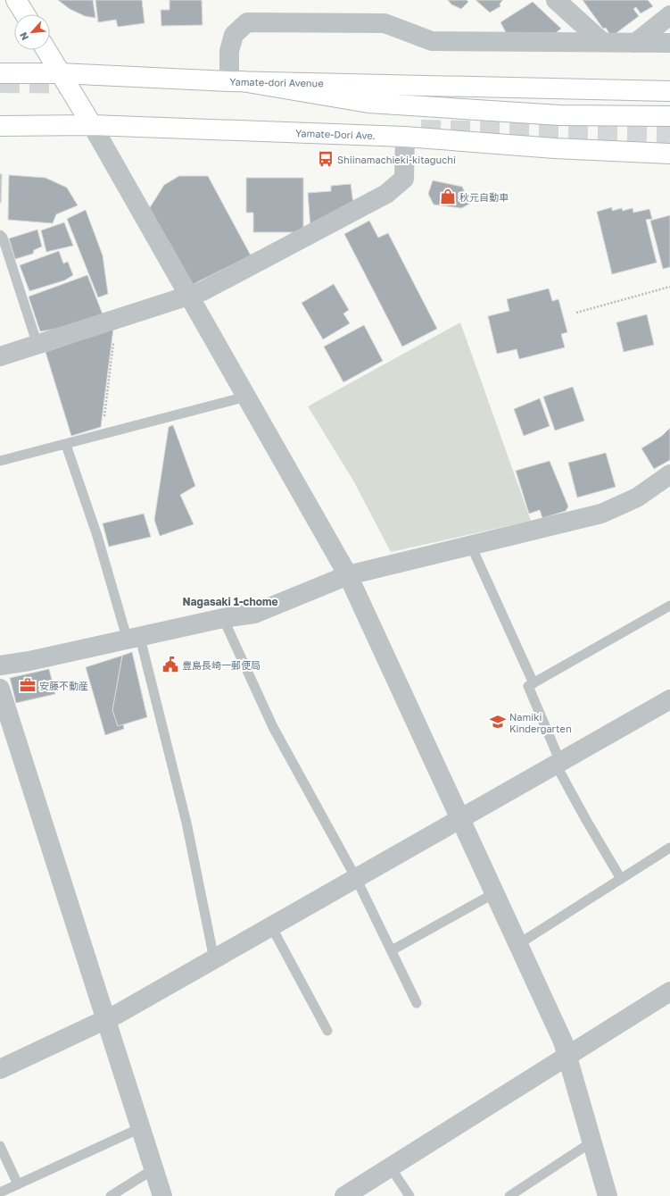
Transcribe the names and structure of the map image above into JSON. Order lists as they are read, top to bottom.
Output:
{
  "streets": {
    "main road": ["Yamate-dori Avenue", "Yamate-Dori Ave."]
  },
  "districts": ["Nagasaki 1-chome"],
  "places": {
    "bus stop": ["Shiinamachieki-kitaguchi"],
    "shop": ["秋元自動車"],
    "public building": ["豊島長崎一郵便局"],
    "office": ["安藤不動産"],
    "school or university": ["Namiki Kindergarten"]
  },
  "north": "bottom left"
}
